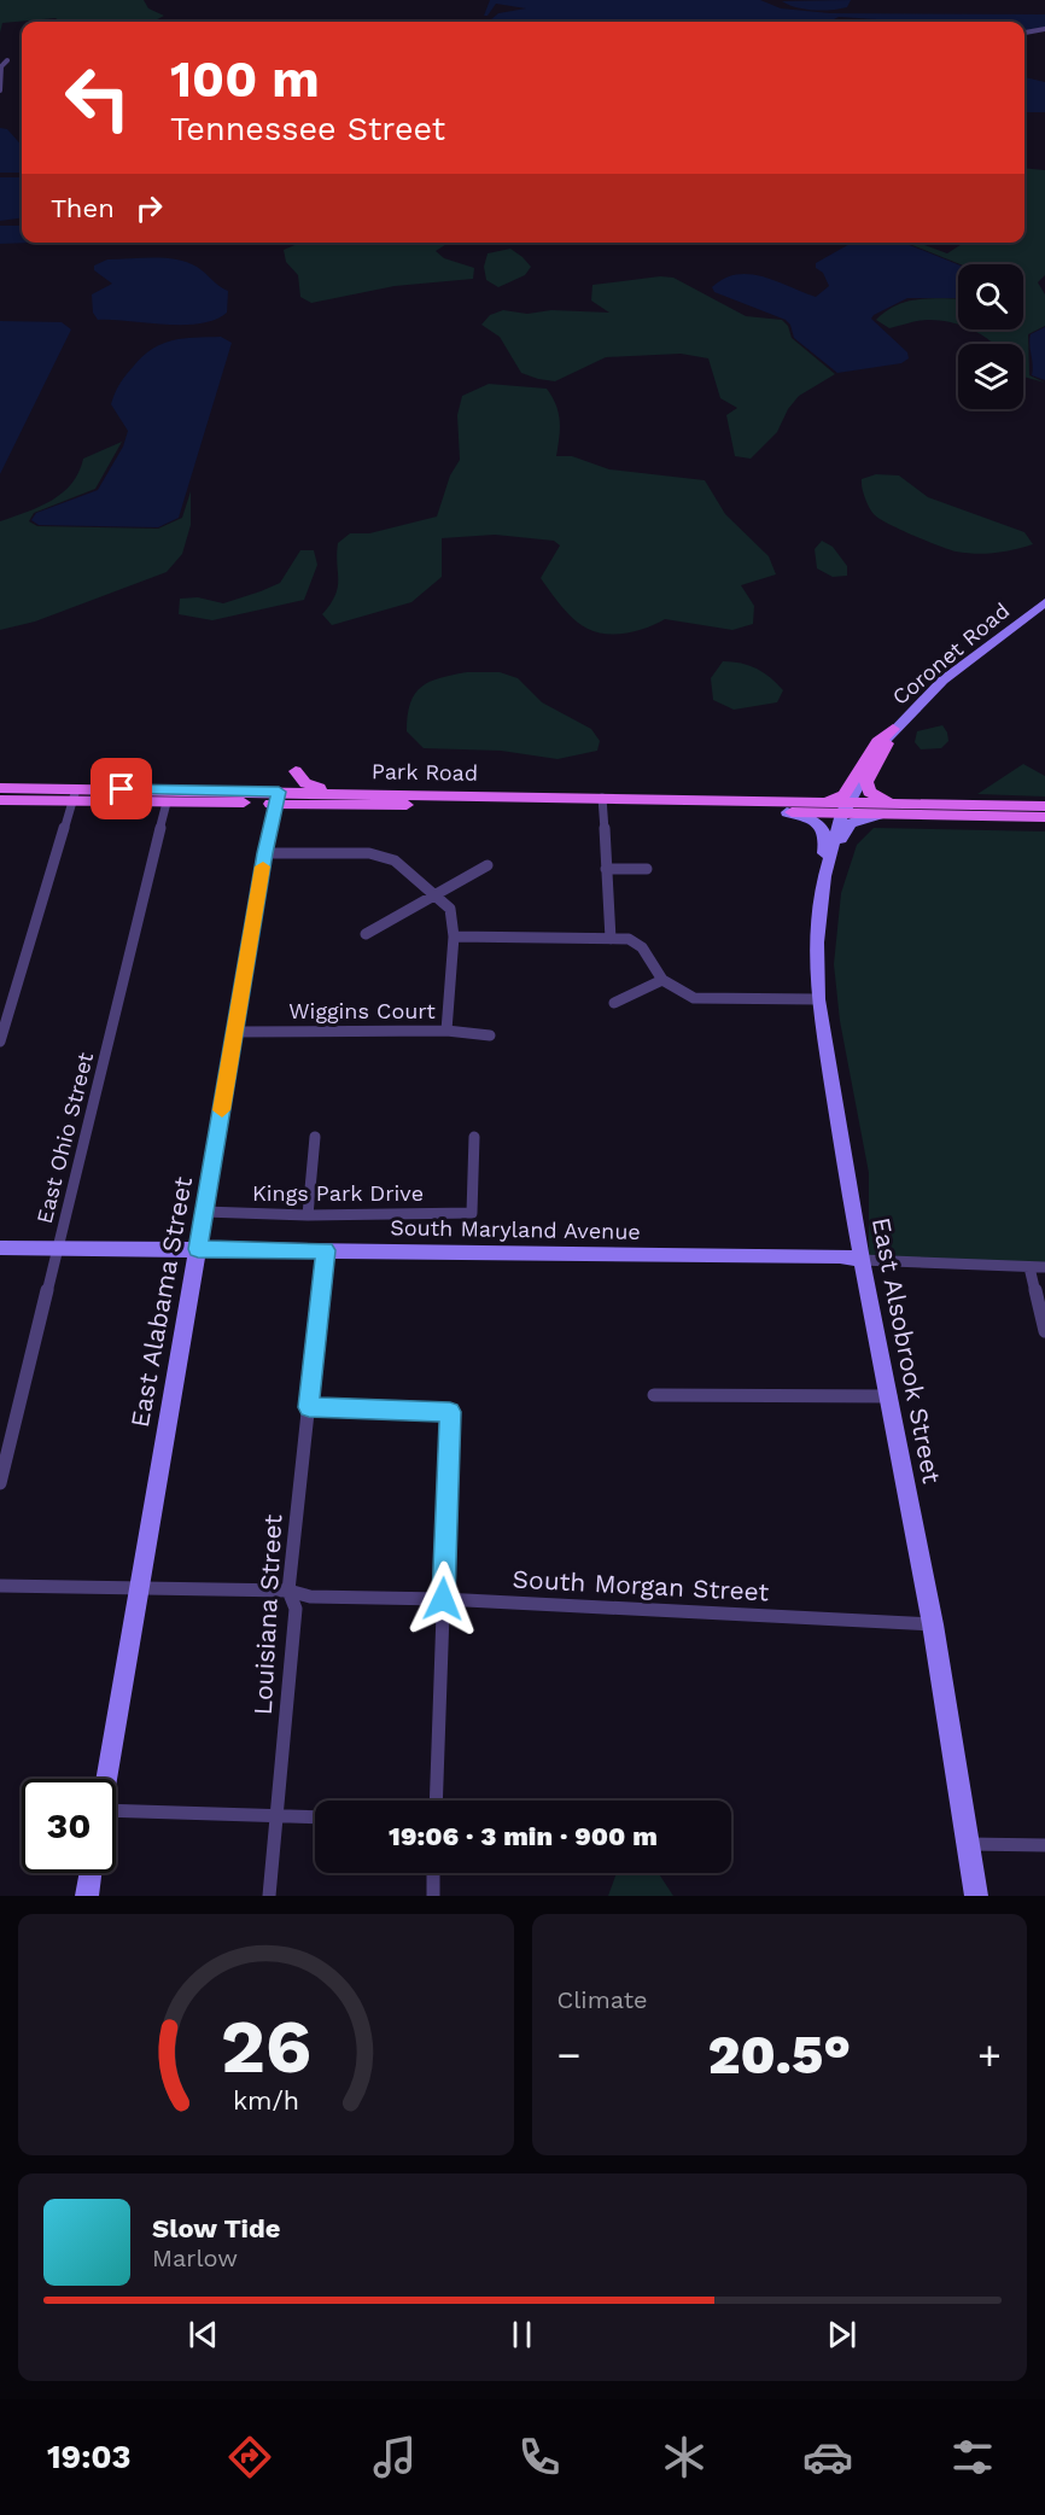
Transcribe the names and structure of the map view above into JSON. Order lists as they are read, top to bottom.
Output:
{
  "streets": {
    "main road": ["Park Road"],
    "street": [
      "Coronet Road",
      "Wiggins Court",
      "East Ohio Street",
      "Kings Park Drive",
      "South Maryland Avenue",
      "East Alabama Street",
      "East Alsobrook Street",
      "South Morgan Street",
      "Louisiana Street"
    ]
  },
  "crossings": [
    ["Coronet Road", "Park Road"],
    ["Coronet Road", "East Alsobrook Street"],
    ["Park Road", "East Ohio Street"],
    ["Park Road", "East Alabama Street"],
    ["Park Road", "East Alsobrook Street"],
    ["Wiggins Court", "East Alabama Street"],
    ["East Ohio Street", "South Maryland Avenue"],
    ["Kings Park Drive", "East Alabama Street"],
    ["South Maryland Avenue", "East Alabama Street"],
    ["South Maryland Avenue", "East Alsobrook Street"],
    ["South Maryland Avenue", "Louisiana Street"],
    ["East Alabama Street", "South Morgan Street"],
    ["East Alsobrook Street", "South Morgan Street"],
    ["South Morgan Street", "Louisiana Street"]
  ],
  "page": {
    "turn": ["100 m", "Tennessee Street"],
    "then": "Then",
    "limit": "30",
    "trip": "19:06 · 3 min · 900 m",
    "tile": "Climate",
    "heat": ["−", "20.5°", "+"],
    "song": ["Slow Tide", "Marlow"],
    "tabs": "19:03",
    "gauge": ["26", "km/h"]
  }
}
